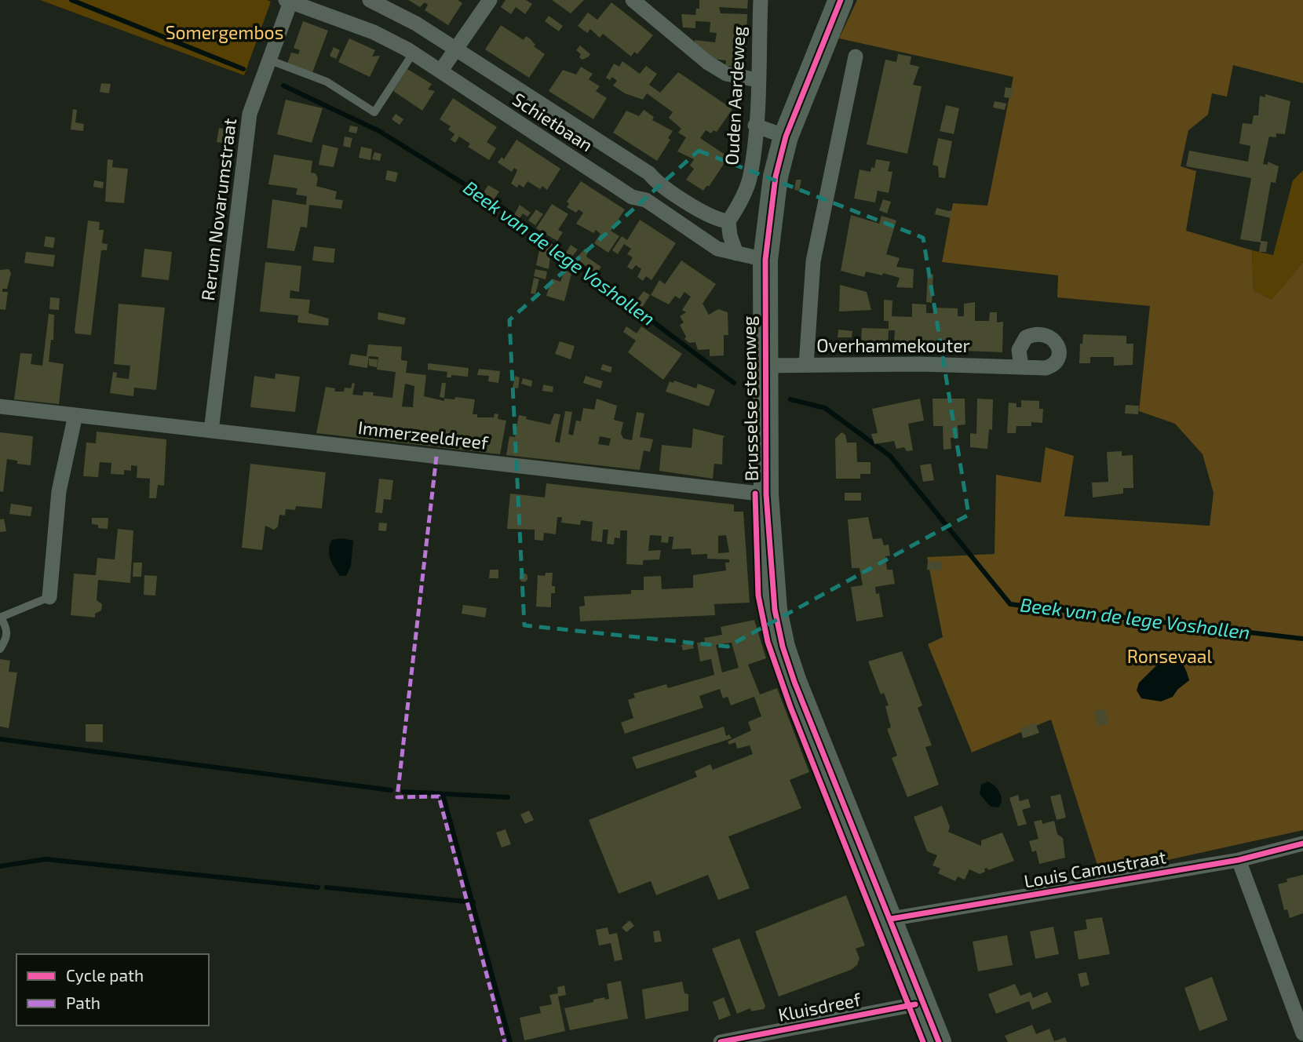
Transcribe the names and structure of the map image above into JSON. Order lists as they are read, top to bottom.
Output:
{
  "streets": {
    "main road": ["Brusselse steenweg"],
    "street": [
      "Ouden Aardeweg",
      "Schietbaan",
      "Rerum Novarumstraat",
      "Overhammekouter",
      "Immerzeeldreef",
      "Louis Camustraat",
      "Kluisdreef"
    ]
  },
  "crossings": [
    ["Ouden Aardeweg", "Schietbaan"],
    ["Schietbaan", "Rerum Novarumstraat"],
    ["Schietbaan", "Brusselse steenweg"],
    ["Rerum Novarumstraat", "Immerzeeldreef"],
    ["Overhammekouter", "Brusselse steenweg"],
    ["Brusselse steenweg", "Immerzeeldreef"],
    ["Brusselse steenweg", "Louis Camustraat"],
    ["Brusselse steenweg", "Kluisdreef"]
  ],
  "water": ["Beek van de lege Voshollen"],
  "parks": ["Somergembos", "Ronsevaal"],
  "legend": ["Cycle path", "Path"]
}
